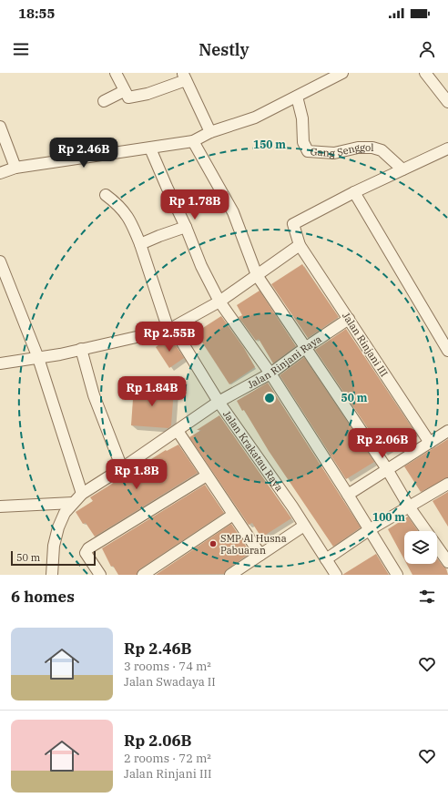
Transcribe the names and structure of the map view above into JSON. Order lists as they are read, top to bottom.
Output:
{
  "streets": {
    "street": [
      "Gang Senggol",
      "Jalan Rinjani III",
      "Jalan Rinjani Raya",
      "Jalan Krakatau Raya"
    ]
  },
  "crossings": [
    ["Jalan Rinjani III", "Jalan Rinjani Raya"],
    ["Jalan Rinjani Raya", "Jalan Krakatau Raya"]
  ],
  "places": ["SMP Al Husna Pabuaran"],
  "scale_bar": "50 m",
  "page": {
    "status": "18:55",
    "header": "Nestly",
    "price": [
      "Rp 2.46B",
      "Rp 1.78B",
      "Rp 2.55B",
      "Rp 1.84B",
      "Rp 2.06B",
      "Rp 1.8B"
    ],
    "scale": "50 m",
    "heading": "6 homes",
    "list": [
      {
        "name": "Rp 2.46B",
        "note": "3 rooms · 74 m² · Jalan Swadaya II"
      },
      {
        "name": "Rp 2.06B",
        "note": "2 rooms · 72 m² · Jalan Rinjani III"
      }
    ]
  },
  "rings": ["150 m", "50 m", "100 m"]
}
